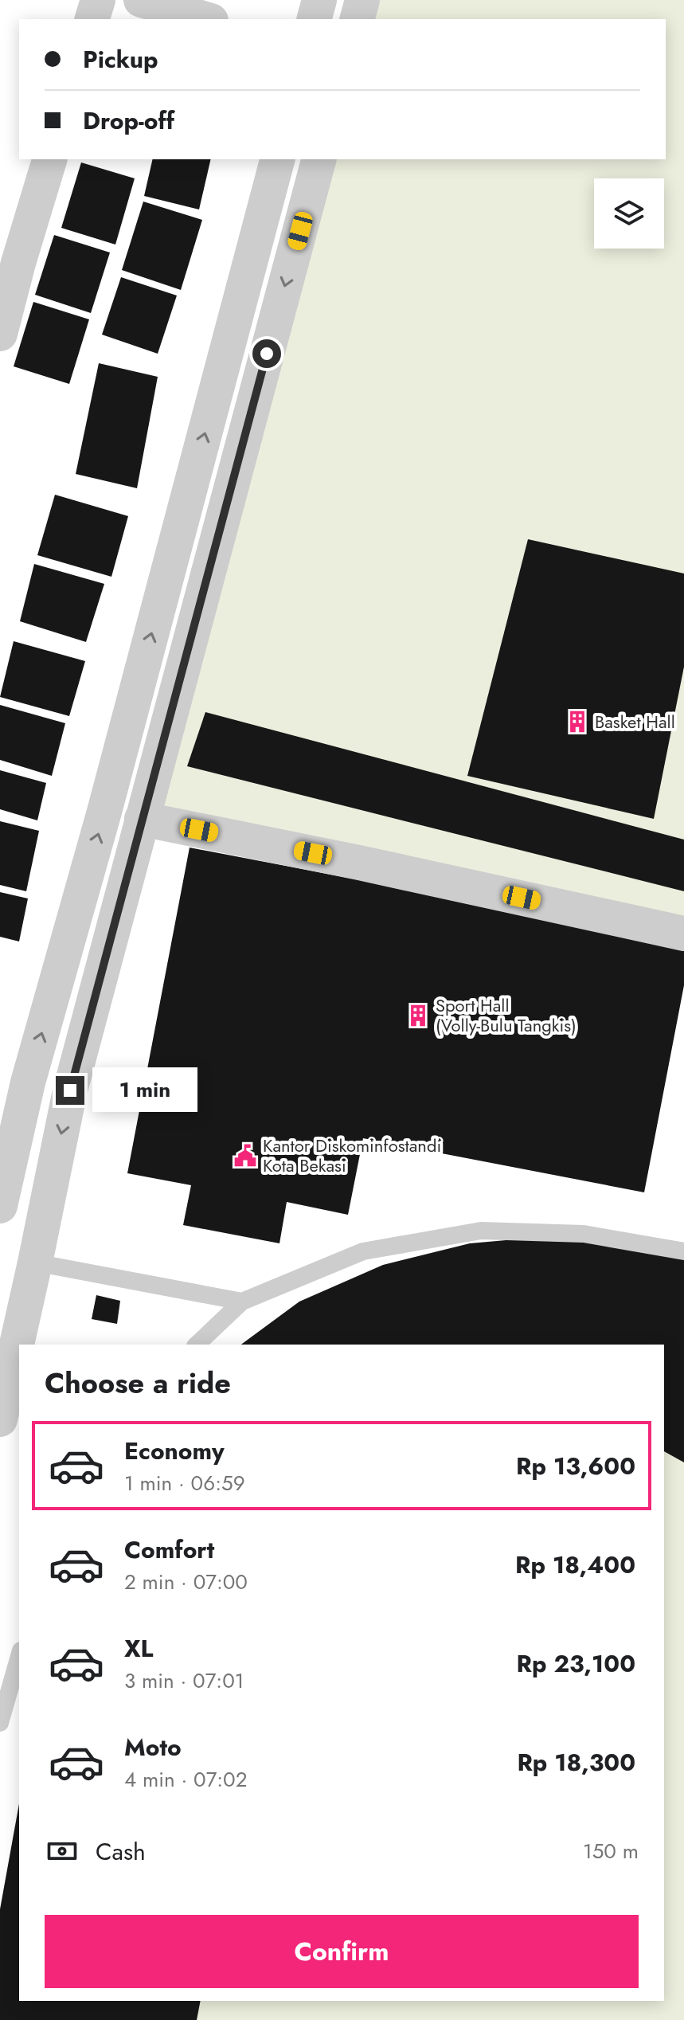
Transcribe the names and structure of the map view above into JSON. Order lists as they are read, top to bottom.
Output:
{
  "places": {
    "building": ["Basket Hall", "Sport Hall (Volly-Bulu Tangkis)"],
    "public building": ["Kantor Diskominfostandi Kota Bekasi"]
  },
  "page": {
    "banner": ["Pickup", "Drop-off"],
    "bubble": "1 min",
    "heading": "Choose a ride",
    "list": [
      {
        "name": "Economy",
        "note": "1 min · 06:59",
        "value": "Rp 13,600"
      },
      {
        "name": "Comfort",
        "note": "2 min · 07:00",
        "value": "Rp 18,400"
      },
      {
        "name": "XL",
        "note": "3 min · 07:01",
        "value": "Rp 23,100"
      },
      {
        "name": "Moto",
        "note": "4 min · 07:02",
        "value": "Rp 18,300"
      }
    ],
    "pay": ["Cash", "150 m"],
    "buttons": "Confirm"
  }
}
